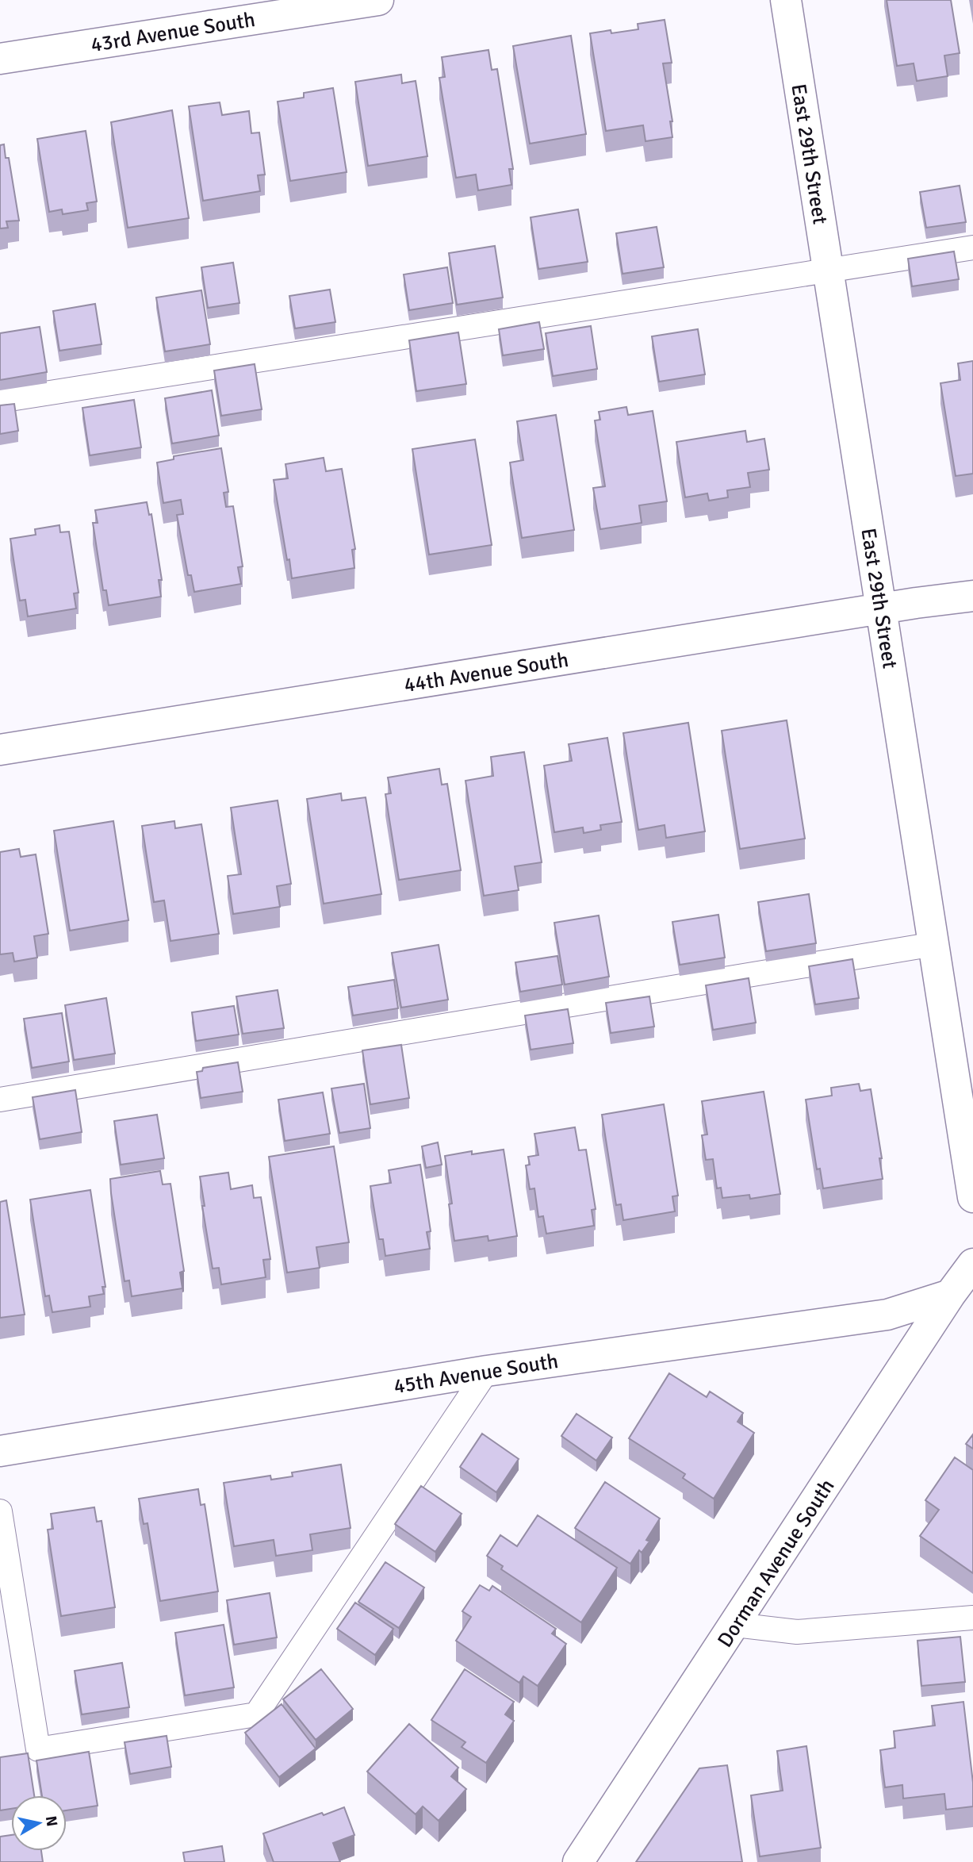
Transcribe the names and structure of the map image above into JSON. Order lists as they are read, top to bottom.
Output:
{
  "streets": {
    "street": [
      "43rd Avenue South",
      "East 29th Street",
      "44th Avenue South",
      "45th Avenue South",
      "Dorman Avenue South"
    ]
  },
  "crossings": [
    ["East 29th Street", "44th Avenue South"],
    ["45th Avenue South", "Dorman Avenue South"]
  ],
  "north": "right"
}
